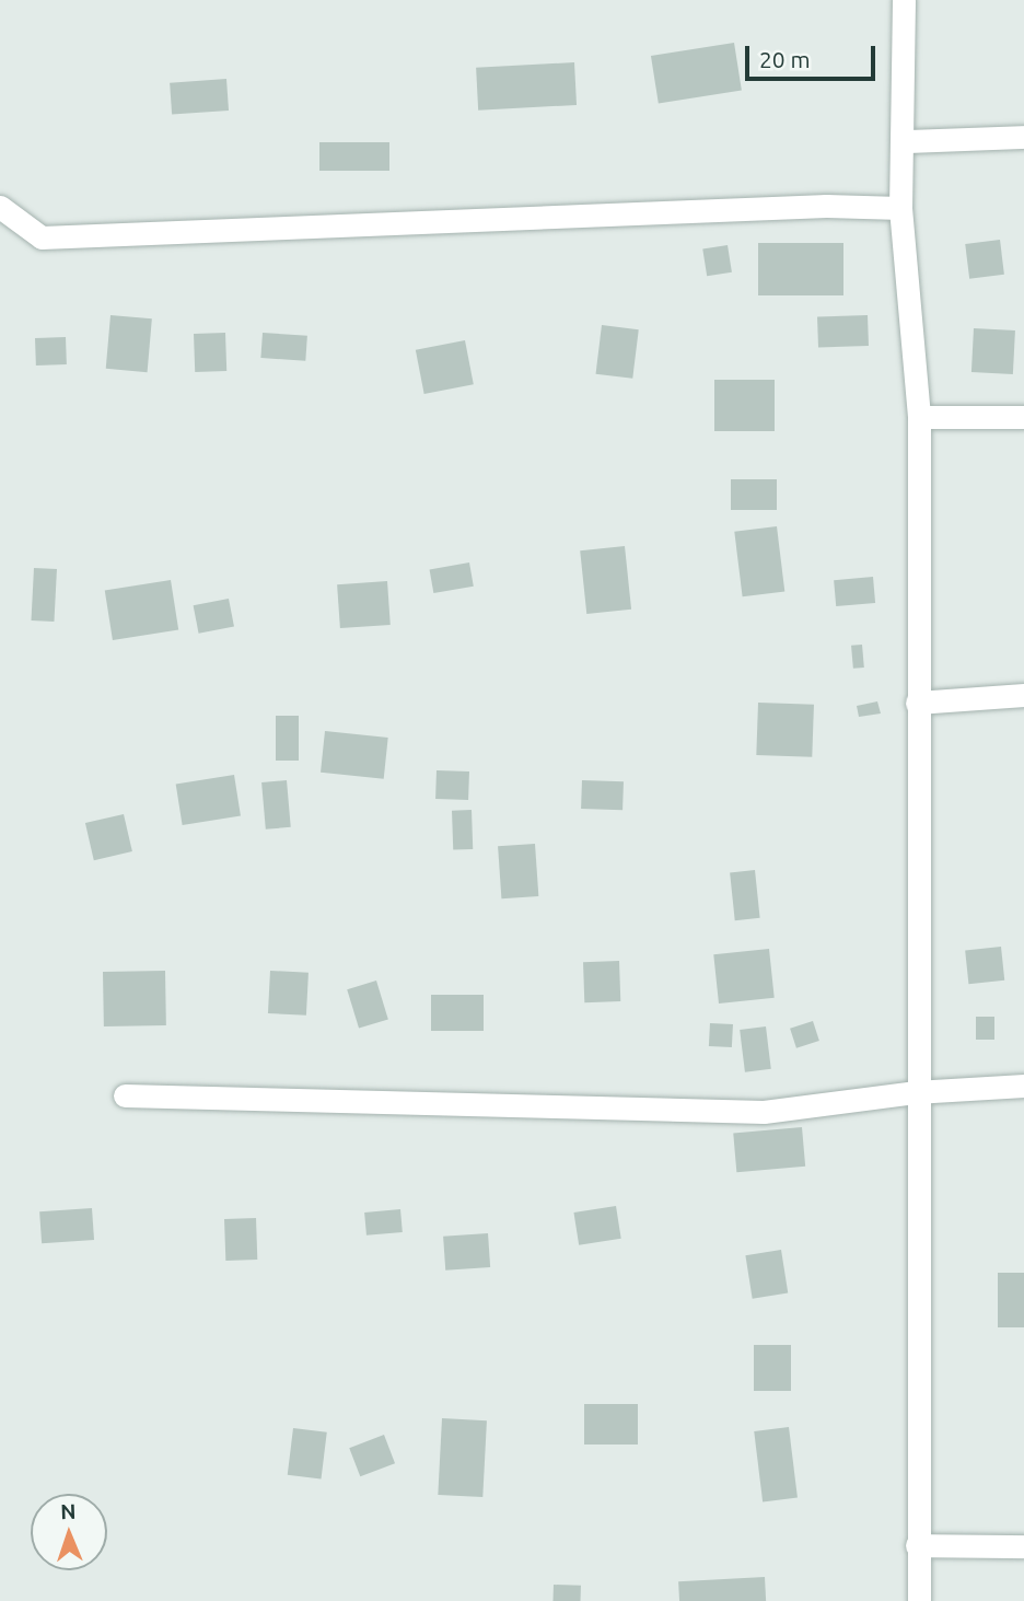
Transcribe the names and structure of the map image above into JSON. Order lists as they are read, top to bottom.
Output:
{
  "scale_bar": "20 m",
  "north": "top"
}
